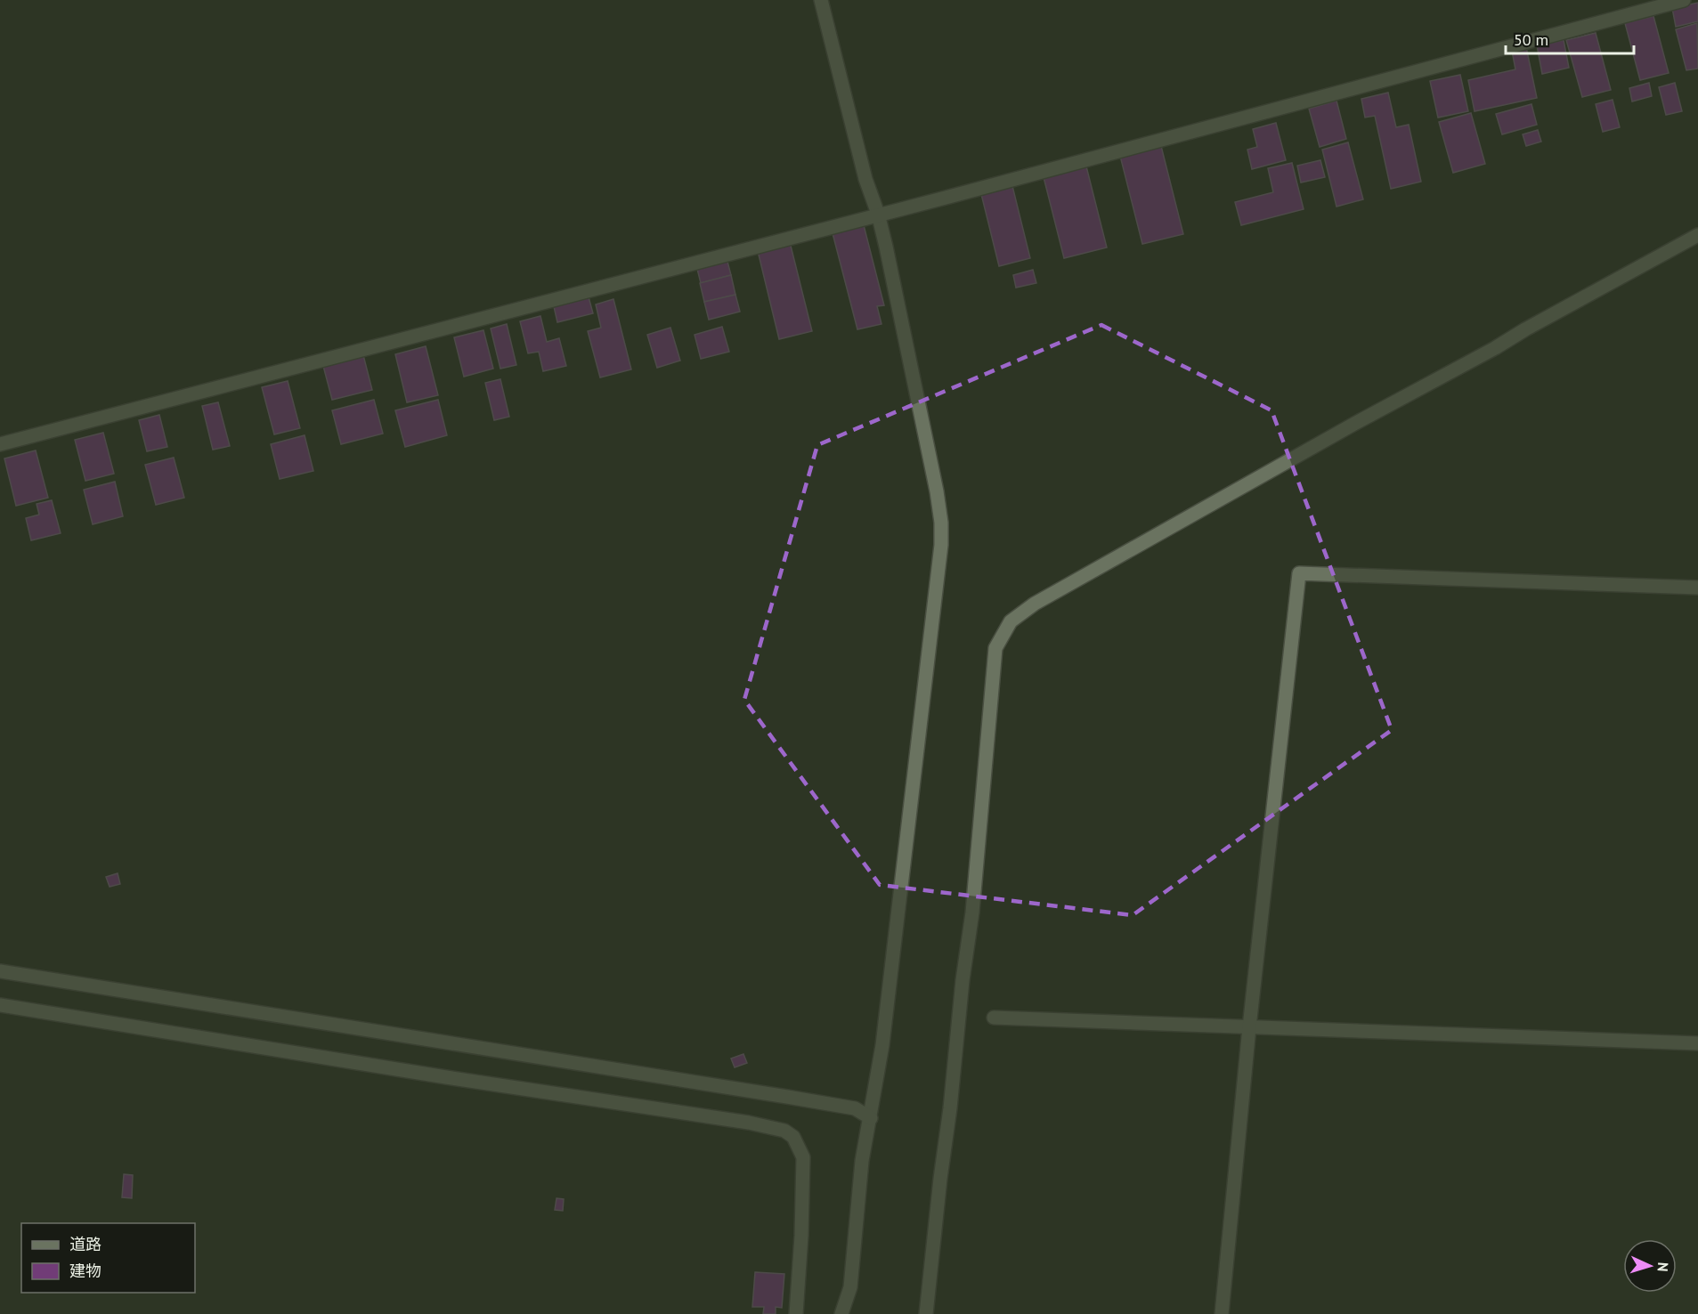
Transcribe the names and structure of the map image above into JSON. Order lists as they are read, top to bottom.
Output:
{
  "legend": ["道路", "建物"],
  "scale_bar": "50 m",
  "north": "right"
}
